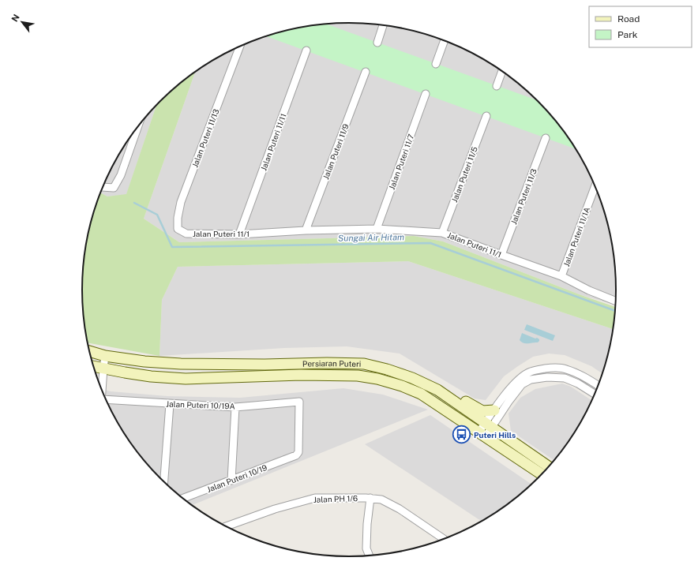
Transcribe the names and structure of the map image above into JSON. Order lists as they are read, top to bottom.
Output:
{
  "streets": {
    "main road": ["Persiaran Puteri"],
    "street": [
      "Jalan Puteri 11/13",
      "Jalan Puteri 11/11",
      "Jalan Puteri 11/9",
      "Jalan Puteri 11/7",
      "Jalan Puteri 11/5",
      "Jalan Puteri 11/3",
      "Jalan Puteri 11/1",
      "Jalan Puteri 11/1A",
      "Jalan Puteri 10/19A",
      "Jalan Puteri 10/19",
      "Jalan PH 1/6"
    ]
  },
  "crossings": [
    ["Jalan Puteri 11/13", "Jalan Puteri 11/1"],
    ["Jalan Puteri 11/11", "Jalan Puteri 11/1"],
    ["Jalan Puteri 11/9", "Jalan Puteri 11/1"],
    ["Jalan Puteri 11/7", "Jalan Puteri 11/1"],
    ["Jalan Puteri 11/5", "Jalan Puteri 11/1"],
    ["Jalan Puteri 11/3", "Jalan Puteri 11/1"],
    ["Jalan Puteri 11/1", "Jalan Puteri 11/1A"],
    ["Jalan Puteri 10/19A", "Jalan Puteri 10/19"]
  ],
  "water": ["Sungai Air Hitam"],
  "places": {
    "bus stop": ["Puteri Hills"]
  },
  "legend": ["Road", "Park"],
  "north": "top left"
}
